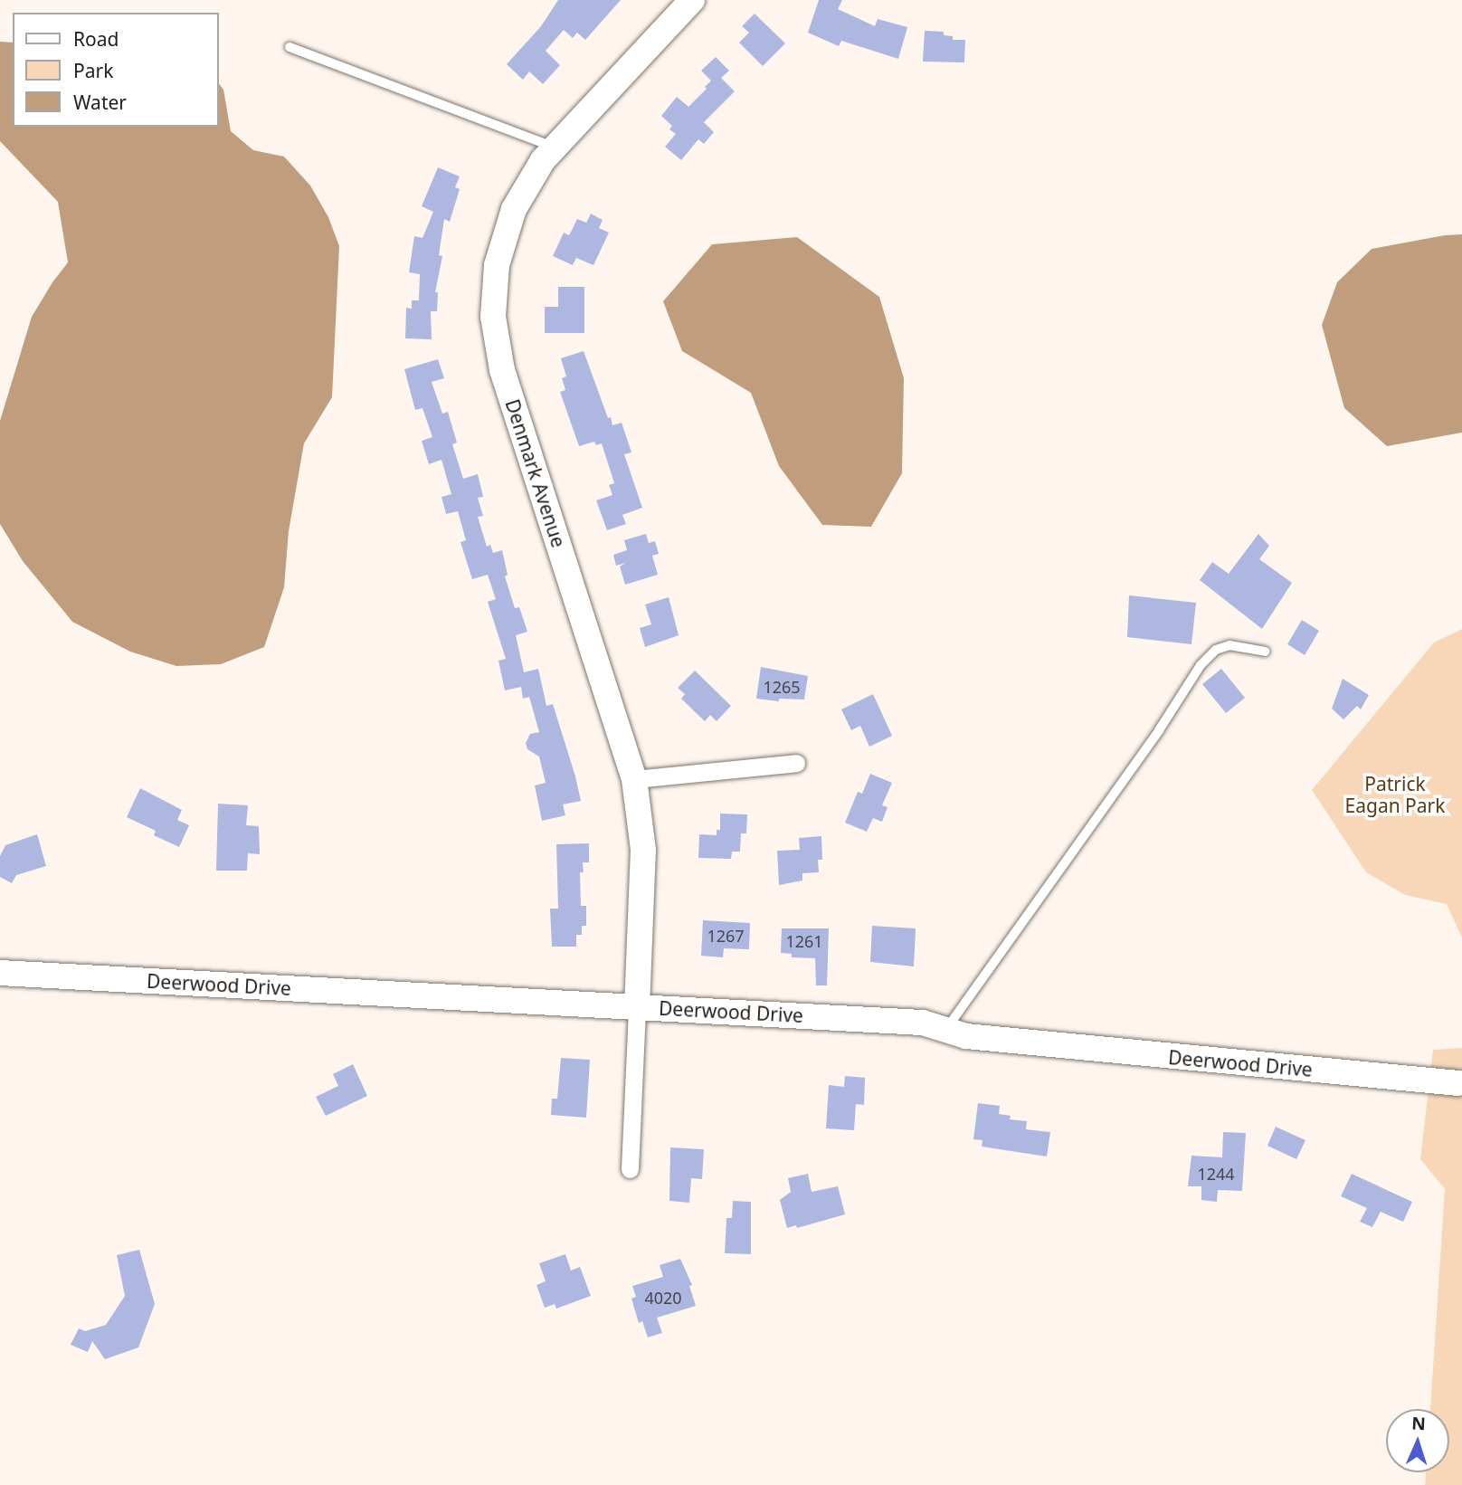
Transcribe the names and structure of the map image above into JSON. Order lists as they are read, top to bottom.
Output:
{
  "streets": {
    "street": ["Denmark Avenue", "Deerwood Drive"]
  },
  "crossings": [
    ["Denmark Avenue", "Deerwood Drive"]
  ],
  "parks": ["Patrick Eagan Park"],
  "house_numbers": [
    "1265",
    "1267",
    "1261",
    "1244",
    "4020"
  ],
  "legend": ["Road", "Park", "Water"],
  "north": "top"
}
